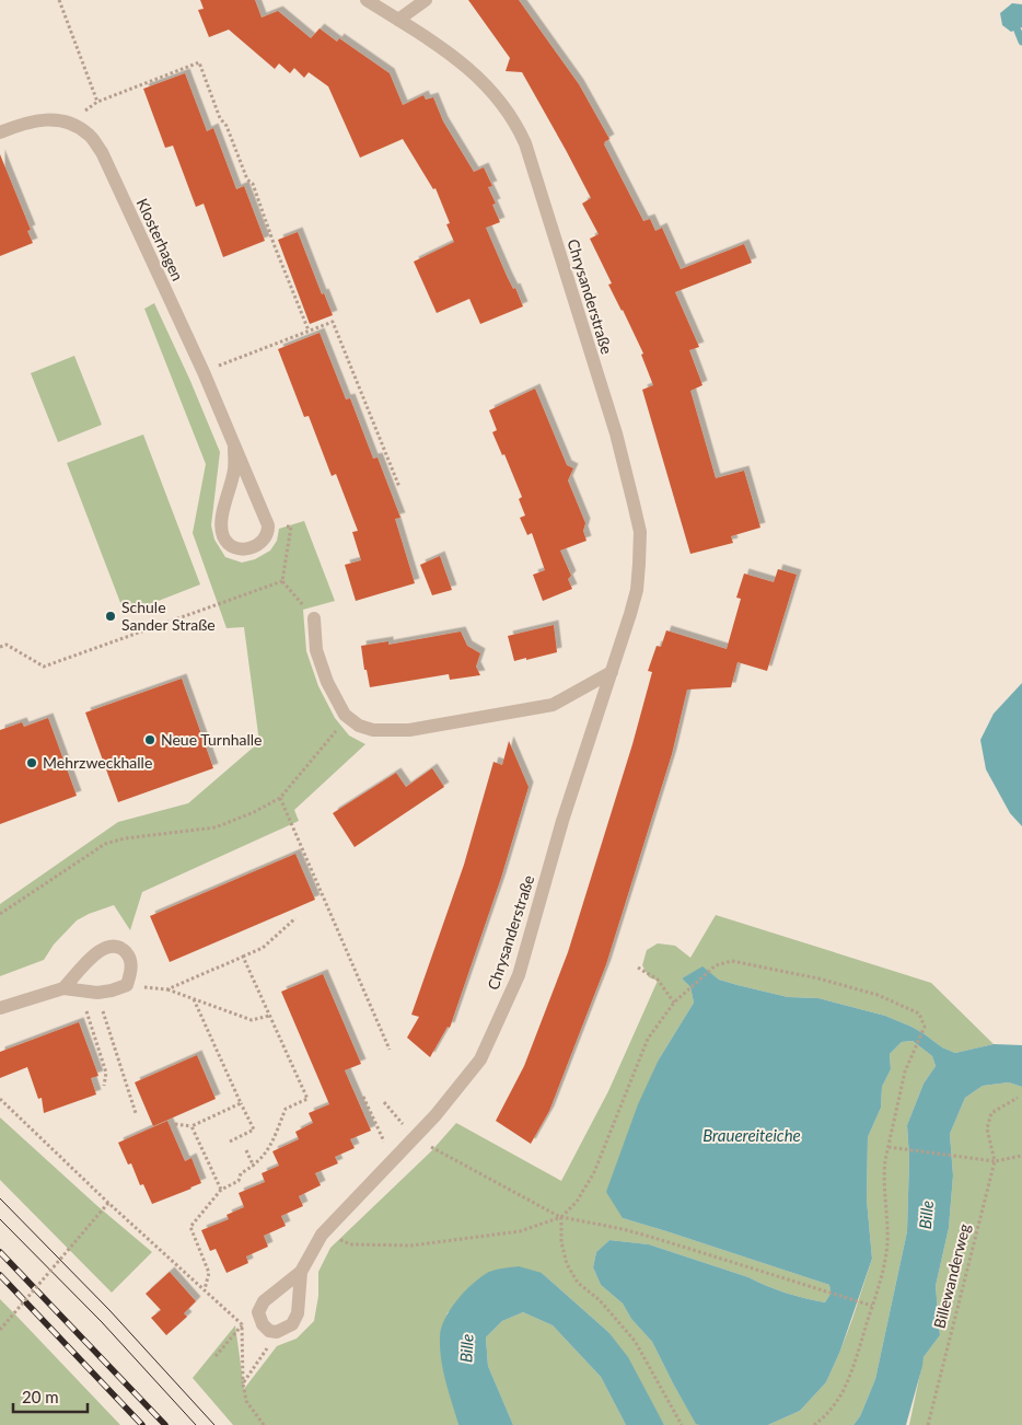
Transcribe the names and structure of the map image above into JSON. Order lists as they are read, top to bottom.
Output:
{
  "streets": {
    "street": ["Klosterhagen", "Chrysanderstraße"],
    "path": ["Billewanderweg"]
  },
  "water": ["Brauereiteiche", "Bille"],
  "places": ["Schule Sander Straße", "Neue Turnhalle", "Mehrzweckhalle"],
  "scale_bar": "20 m"
}
